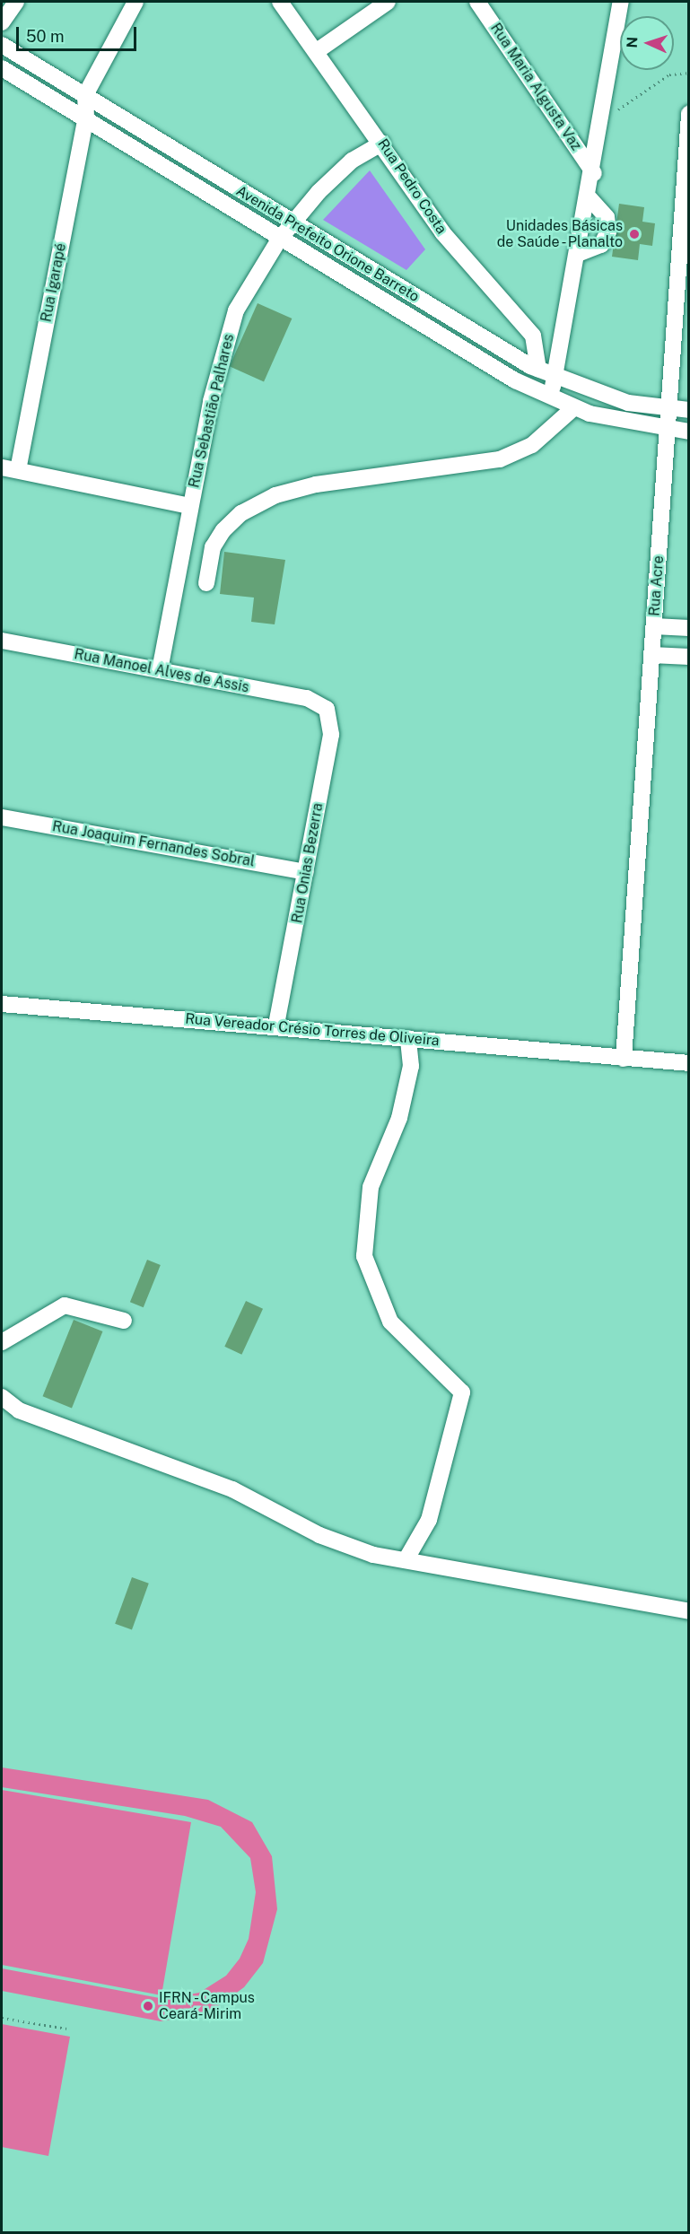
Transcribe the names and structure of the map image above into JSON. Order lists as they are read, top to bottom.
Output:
{
  "streets": {
    "street": [
      "Rua Maria Algusta Vaz",
      "Rua Pedro Costa",
      "Avenida Prefeito Orione Barreto",
      "Rua Igarapé",
      "Rua Sebastião Palhares",
      "Rua Acre",
      "Rua Manoel Alves de Assis",
      "Rua Joaquim Fernandes Sobral",
      "Rua Onias Bezerra",
      "Rua Vereador Crésio Torres de Oliveira"
    ]
  },
  "crossings": [
    ["Rua Pedro Costa", "Avenida Prefeito Orione Barreto"],
    ["Rua Pedro Costa", "Rua Sebastião Palhares"],
    ["Avenida Prefeito Orione Barreto", "Rua Igarapé"],
    ["Avenida Prefeito Orione Barreto", "Rua Sebastião Palhares"],
    ["Avenida Prefeito Orione Barreto", "Rua Acre"],
    ["Rua Sebastião Palhares", "Rua Manoel Alves de Assis"],
    ["Rua Acre", "Rua Vereador Crésio Torres de Oliveira"],
    ["Rua Manoel Alves de Assis", "Rua Onias Bezerra"],
    ["Rua Joaquim Fernandes Sobral", "Rua Onias Bezerra"],
    ["Rua Onias Bezerra", "Rua Vereador Crésio Torres de Oliveira"]
  ],
  "places": ["Unidades Básicas de Saúde - Planalto", "IFRN - Campus Ceará-Mirim"],
  "scale_bar": "50 m",
  "north": "left"
}
